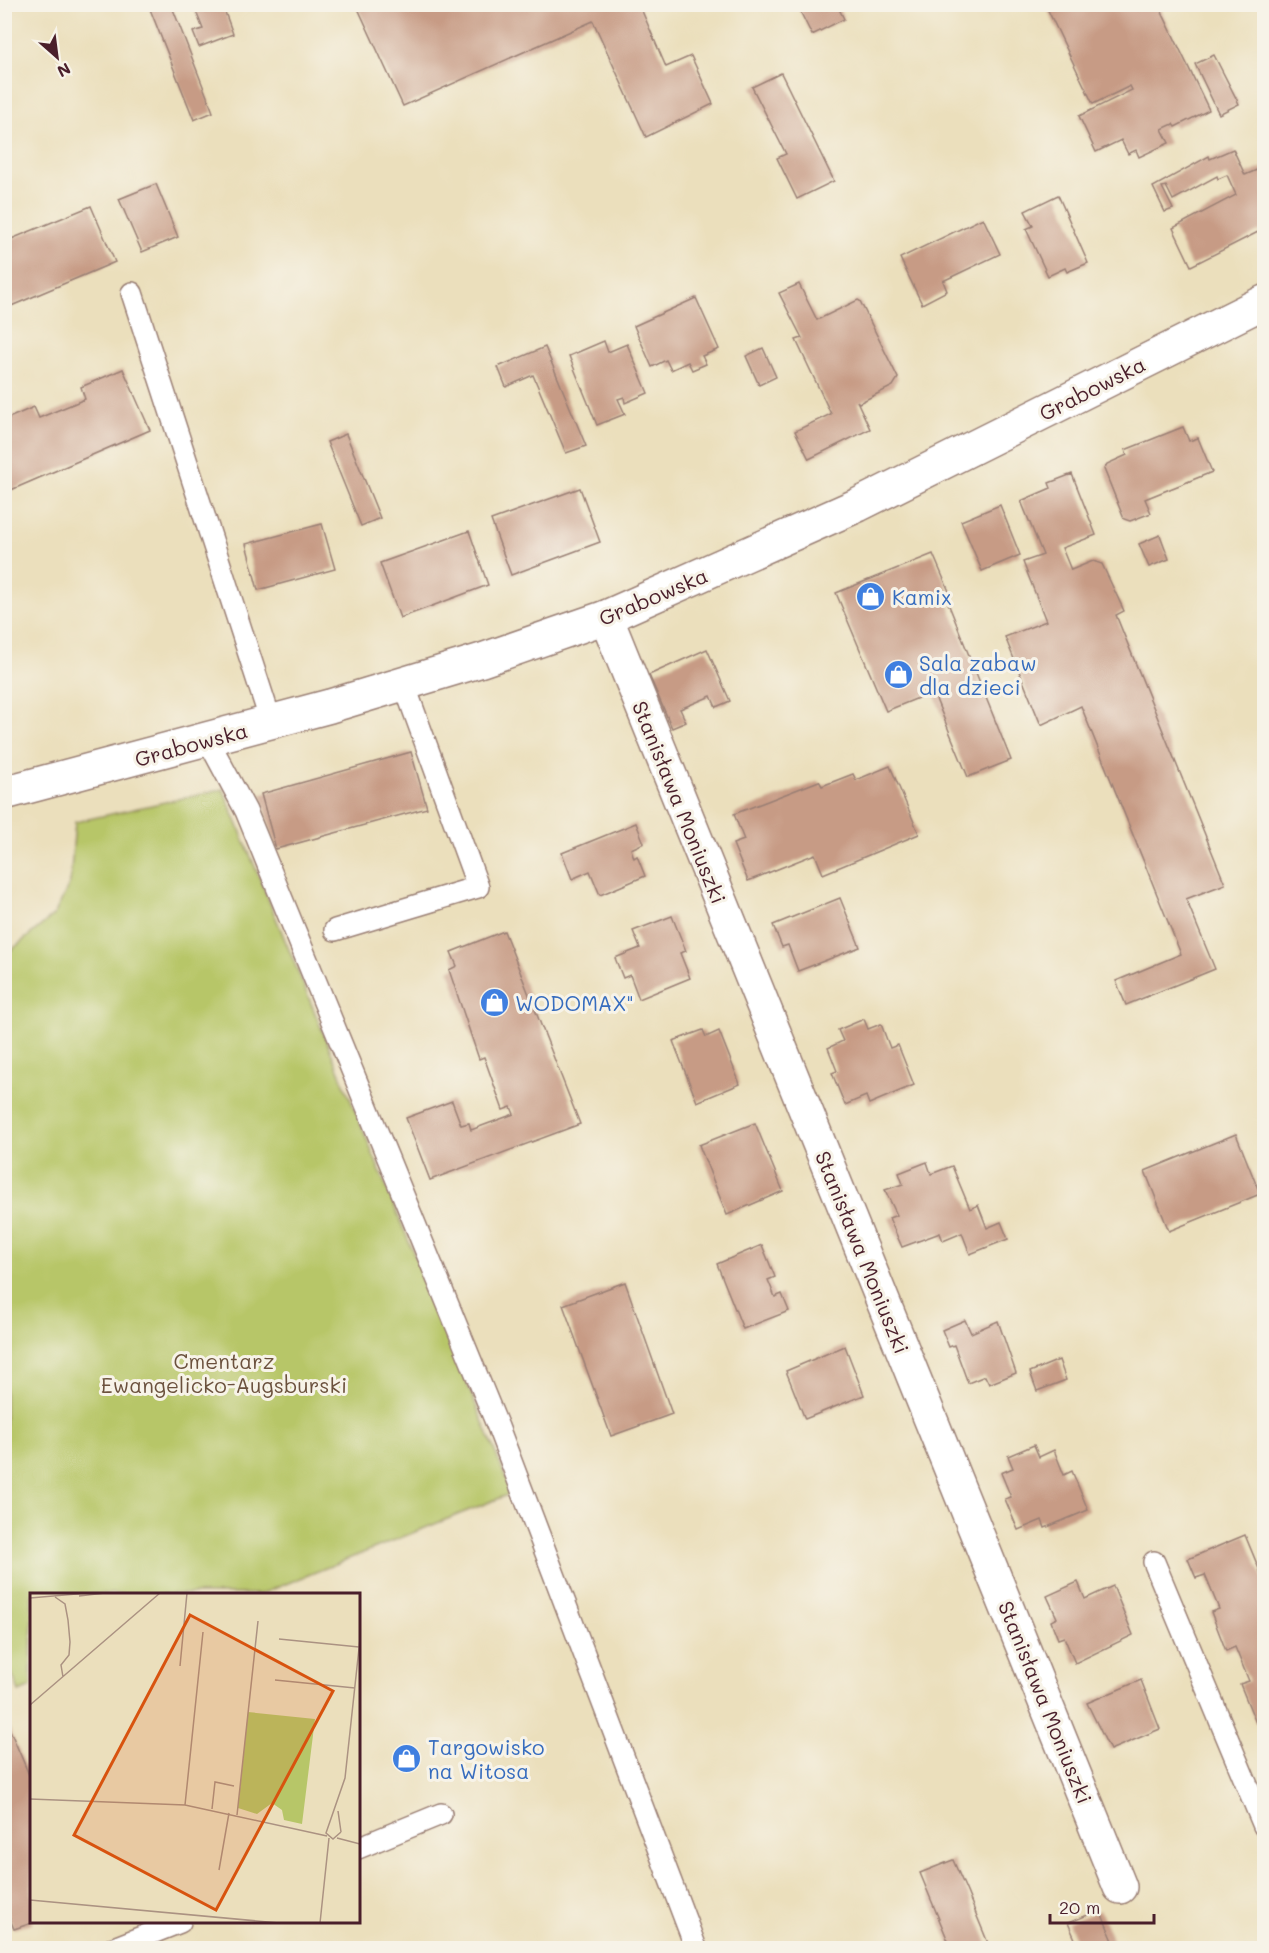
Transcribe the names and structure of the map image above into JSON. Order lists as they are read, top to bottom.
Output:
{
  "streets": {
    "street": ["Grabowska", "Stanisława Moniuszki"]
  },
  "crossings": [
    ["Grabowska", "Stanisława Moniuszki"]
  ],
  "parks": ["Cmentarz Ewangelicko-Augsburski"],
  "places": {
    "shop": [
      "Kamix",
      "Sala zabaw dla dzieci",
      "WODOMAX\"",
      "Targowisko na Witosa"
    ]
  },
  "scale_bar": "20 m",
  "north": "bottom right"
}
